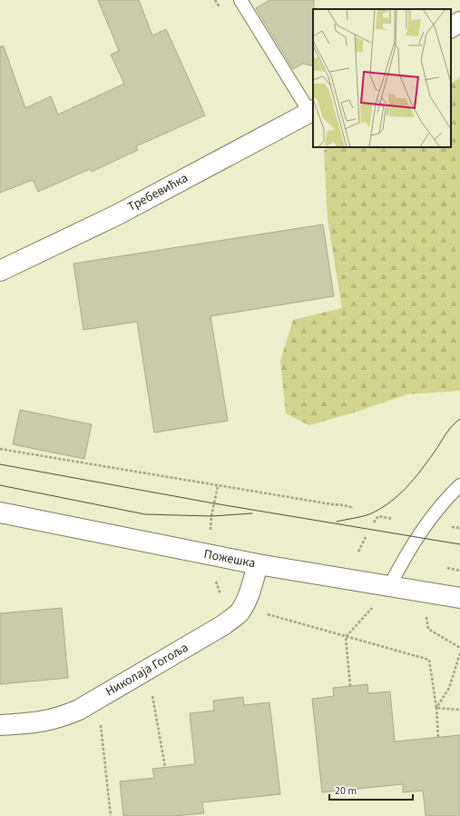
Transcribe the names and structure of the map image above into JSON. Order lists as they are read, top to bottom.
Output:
{
  "streets": {
    "street": ["Требевићка", "Пожешка", "Николаја Гогоља"]
  },
  "crossings": [
    ["Пожешка", "Николаја Гогоља"]
  ],
  "scale_bar": "20 m"
}
